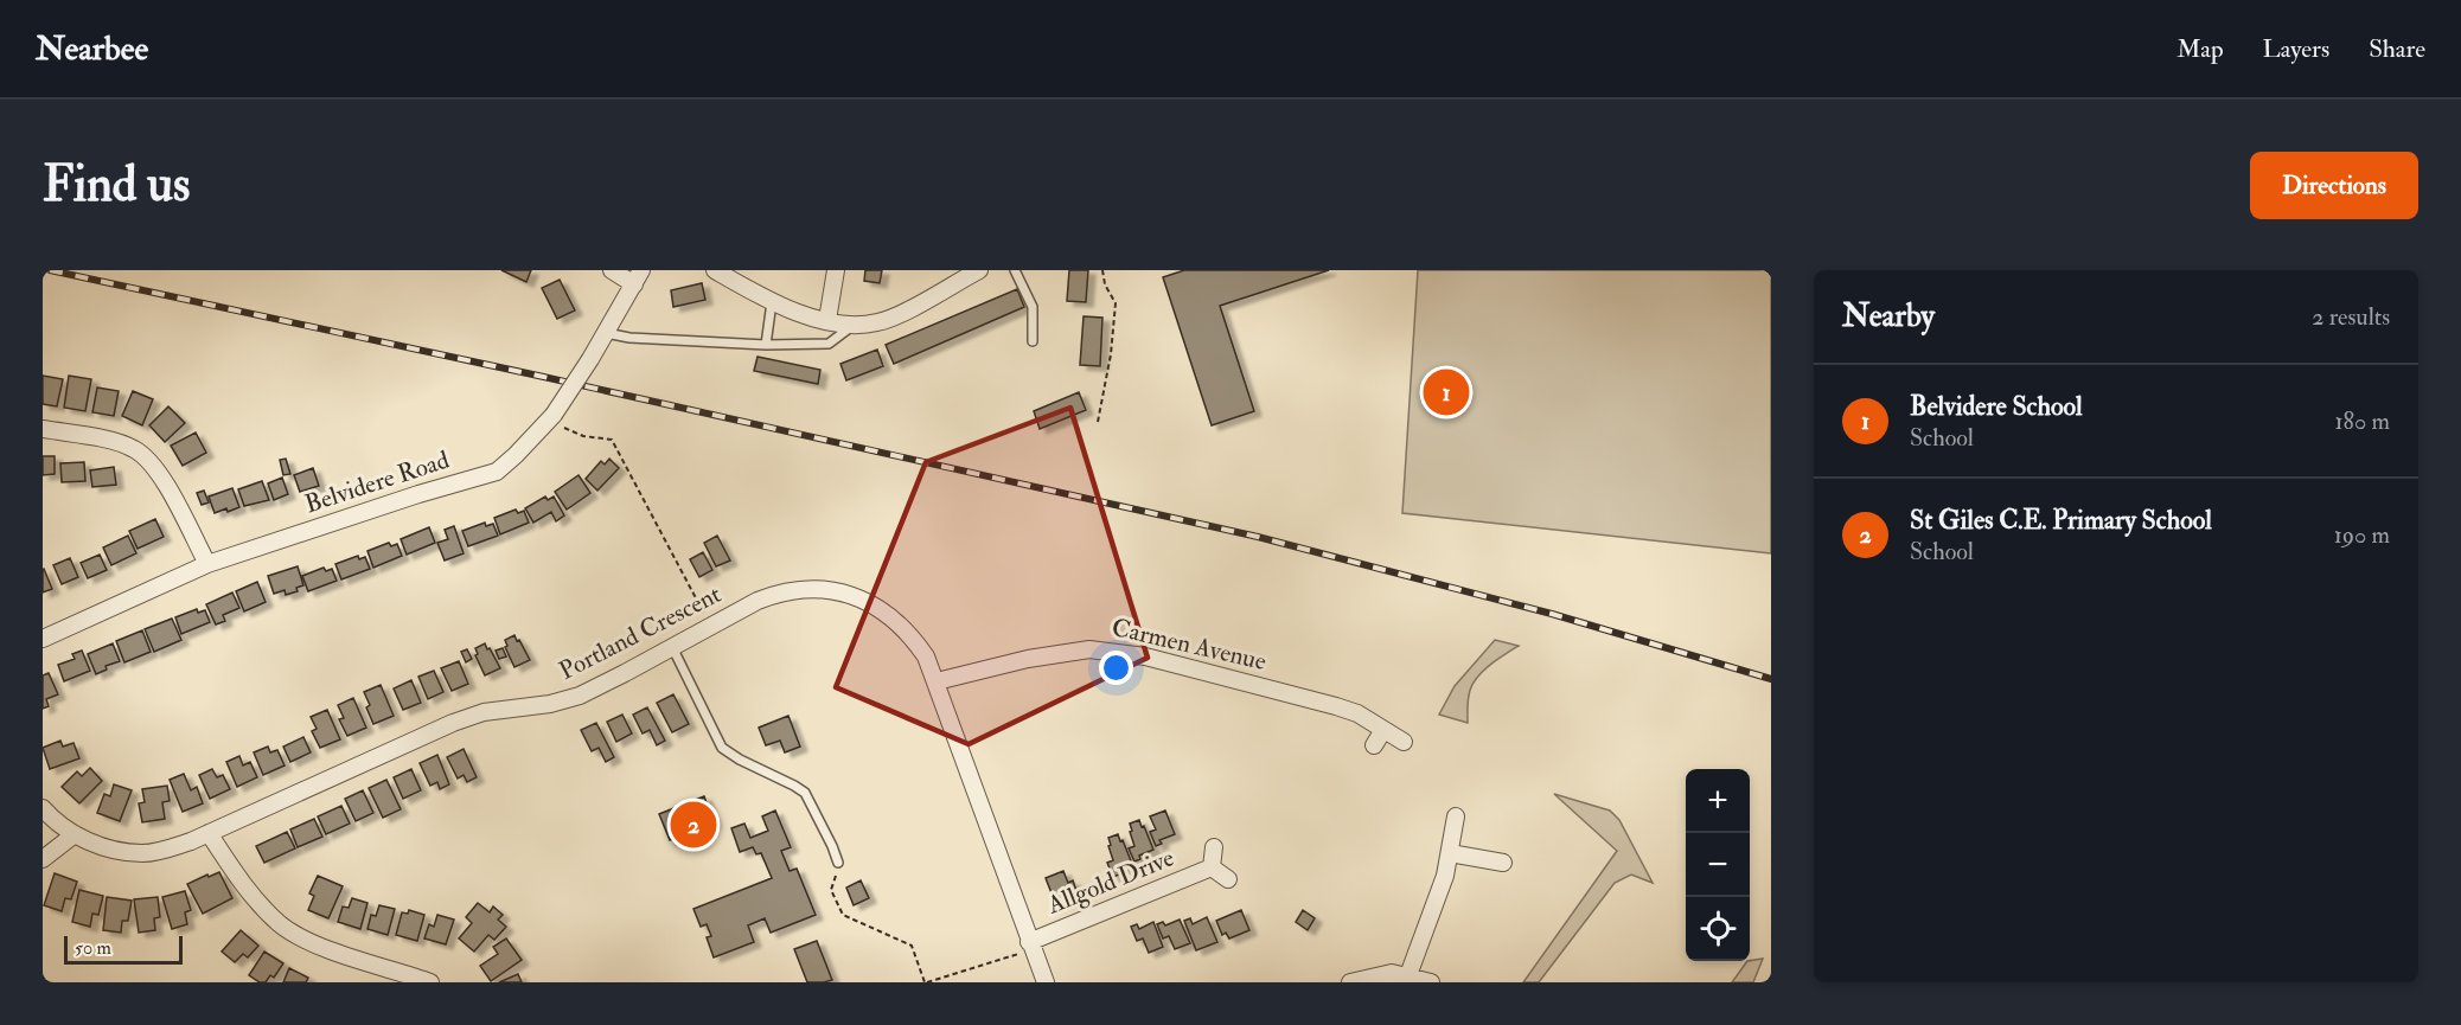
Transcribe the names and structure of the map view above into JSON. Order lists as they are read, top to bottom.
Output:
{
  "streets": {
    "street": [
      "Belvidere Road",
      "Portland Crescent",
      "Carmen Avenue",
      "Allgold Drive"
    ]
  },
  "crossings": [
    ["Portland Crescent", "Carmen Avenue"],
    ["Portland Crescent", "Allgold Drive"]
  ],
  "scale_bar": "50 m",
  "page": {
    "header": "Nearbee",
    "nav": ["Map", "Layers", "Share"],
    "buttons": "Directions",
    "title": "Find us",
    "heading": ["Nearby", "2 results"],
    "list": [
      {
        "mark": "1",
        "name": "Belvidere School",
        "note": "School",
        "value": "180 m"
      },
      {
        "mark": "2",
        "name": "St Giles C.E. Primary School",
        "note": "School",
        "value": "190 m"
      }
    ],
    "pins": ["1", "2"],
    "map_buttons": ["+", "−"],
    "scale": "50 m"
  }
}
